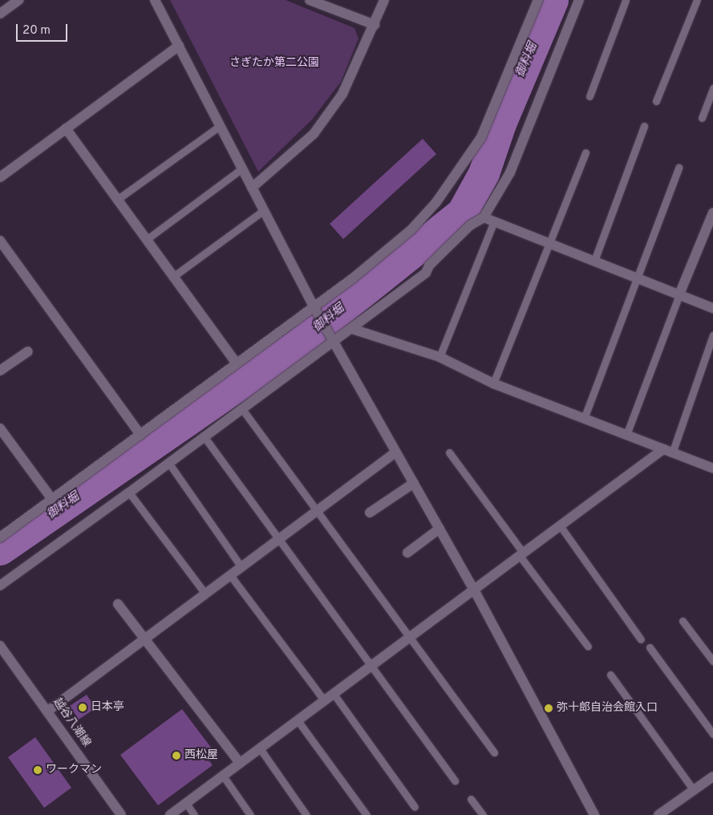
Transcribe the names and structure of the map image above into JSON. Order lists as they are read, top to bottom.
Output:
{
  "streets": {
    "street": ["越谷八潮線"]
  },
  "water": ["御料堀"],
  "parks": ["さぎたか第二公園"],
  "places": [
    "日本亭",
    "弥十郎自治会館入口",
    "西松屋",
    "ワークマン"
  ],
  "scale_bar": "20 m"
}
